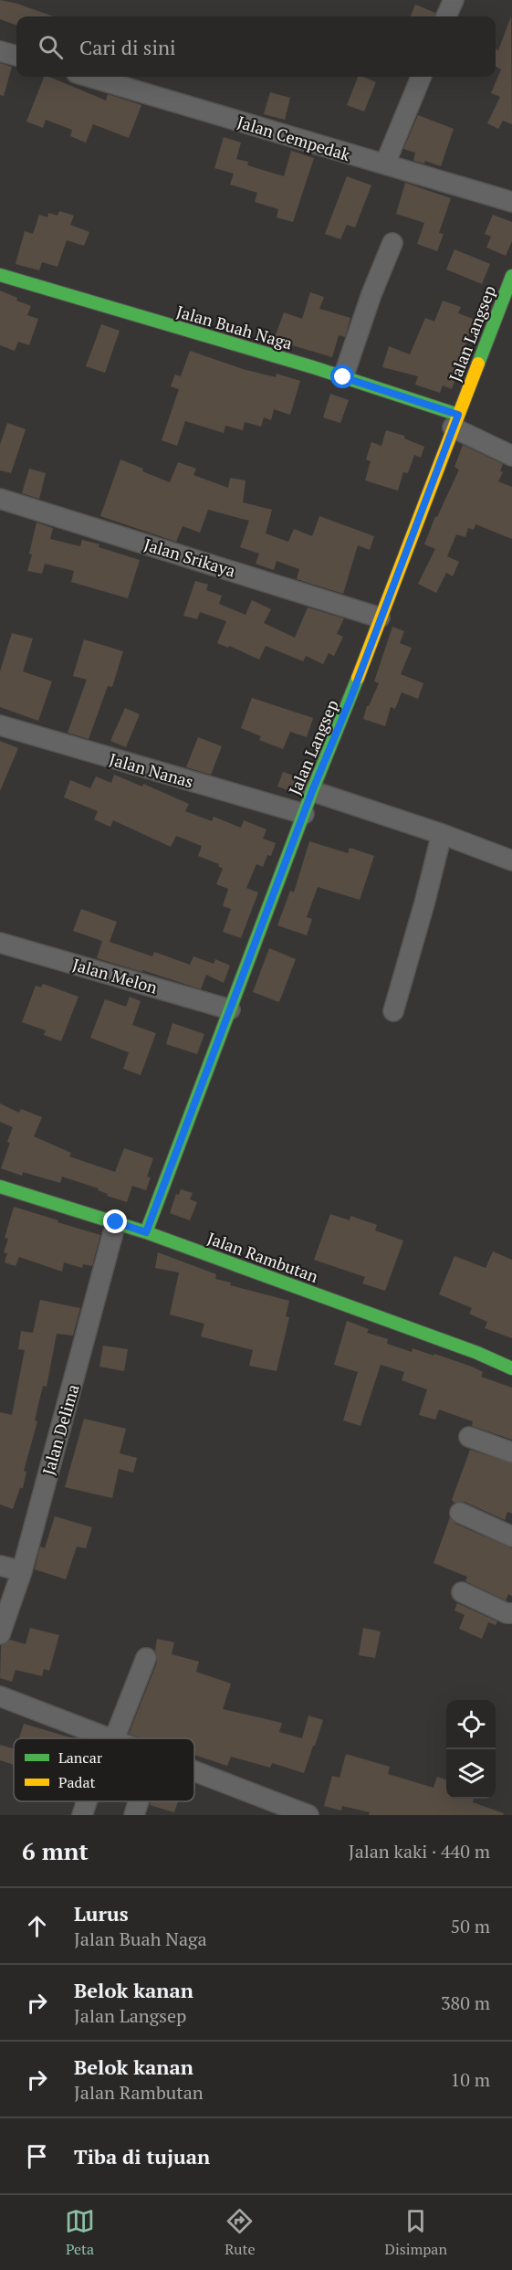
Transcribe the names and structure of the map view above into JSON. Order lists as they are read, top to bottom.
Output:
{
  "streets": {
    "street": [
      "Jalan Cempedak",
      "Jalan Buah Naga",
      "Jalan Langsep",
      "Jalan Srikaya",
      "Jalan Nanas",
      "Jalan Melon",
      "Jalan Rambutan",
      "Jalan Delima"
    ]
  },
  "crossings": [
    ["Jalan Buah Naga", "Jalan Langsep"],
    ["Jalan Langsep", "Jalan Srikaya"],
    ["Jalan Langsep", "Jalan Nanas"],
    ["Jalan Langsep", "Jalan Melon"],
    ["Jalan Langsep", "Jalan Rambutan"],
    ["Jalan Rambutan", "Jalan Delima"]
  ],
  "legend": ["Lancar", "Padat"],
  "page": {
    "search": "Cari di sini",
    "heading": ["6 mnt", "Jalan kaki · 440 m"],
    "list": [
      ["Lurus", "Jalan Buah Naga", "50 m"],
      ["Belok kanan", "Jalan Langsep", "380 m"],
      ["Belok kanan", "Jalan Rambutan", "10 m"],
      "Tiba di tujuan"
    ],
    "nav": ["Peta", "Rute", "Disimpan"]
  }
}
